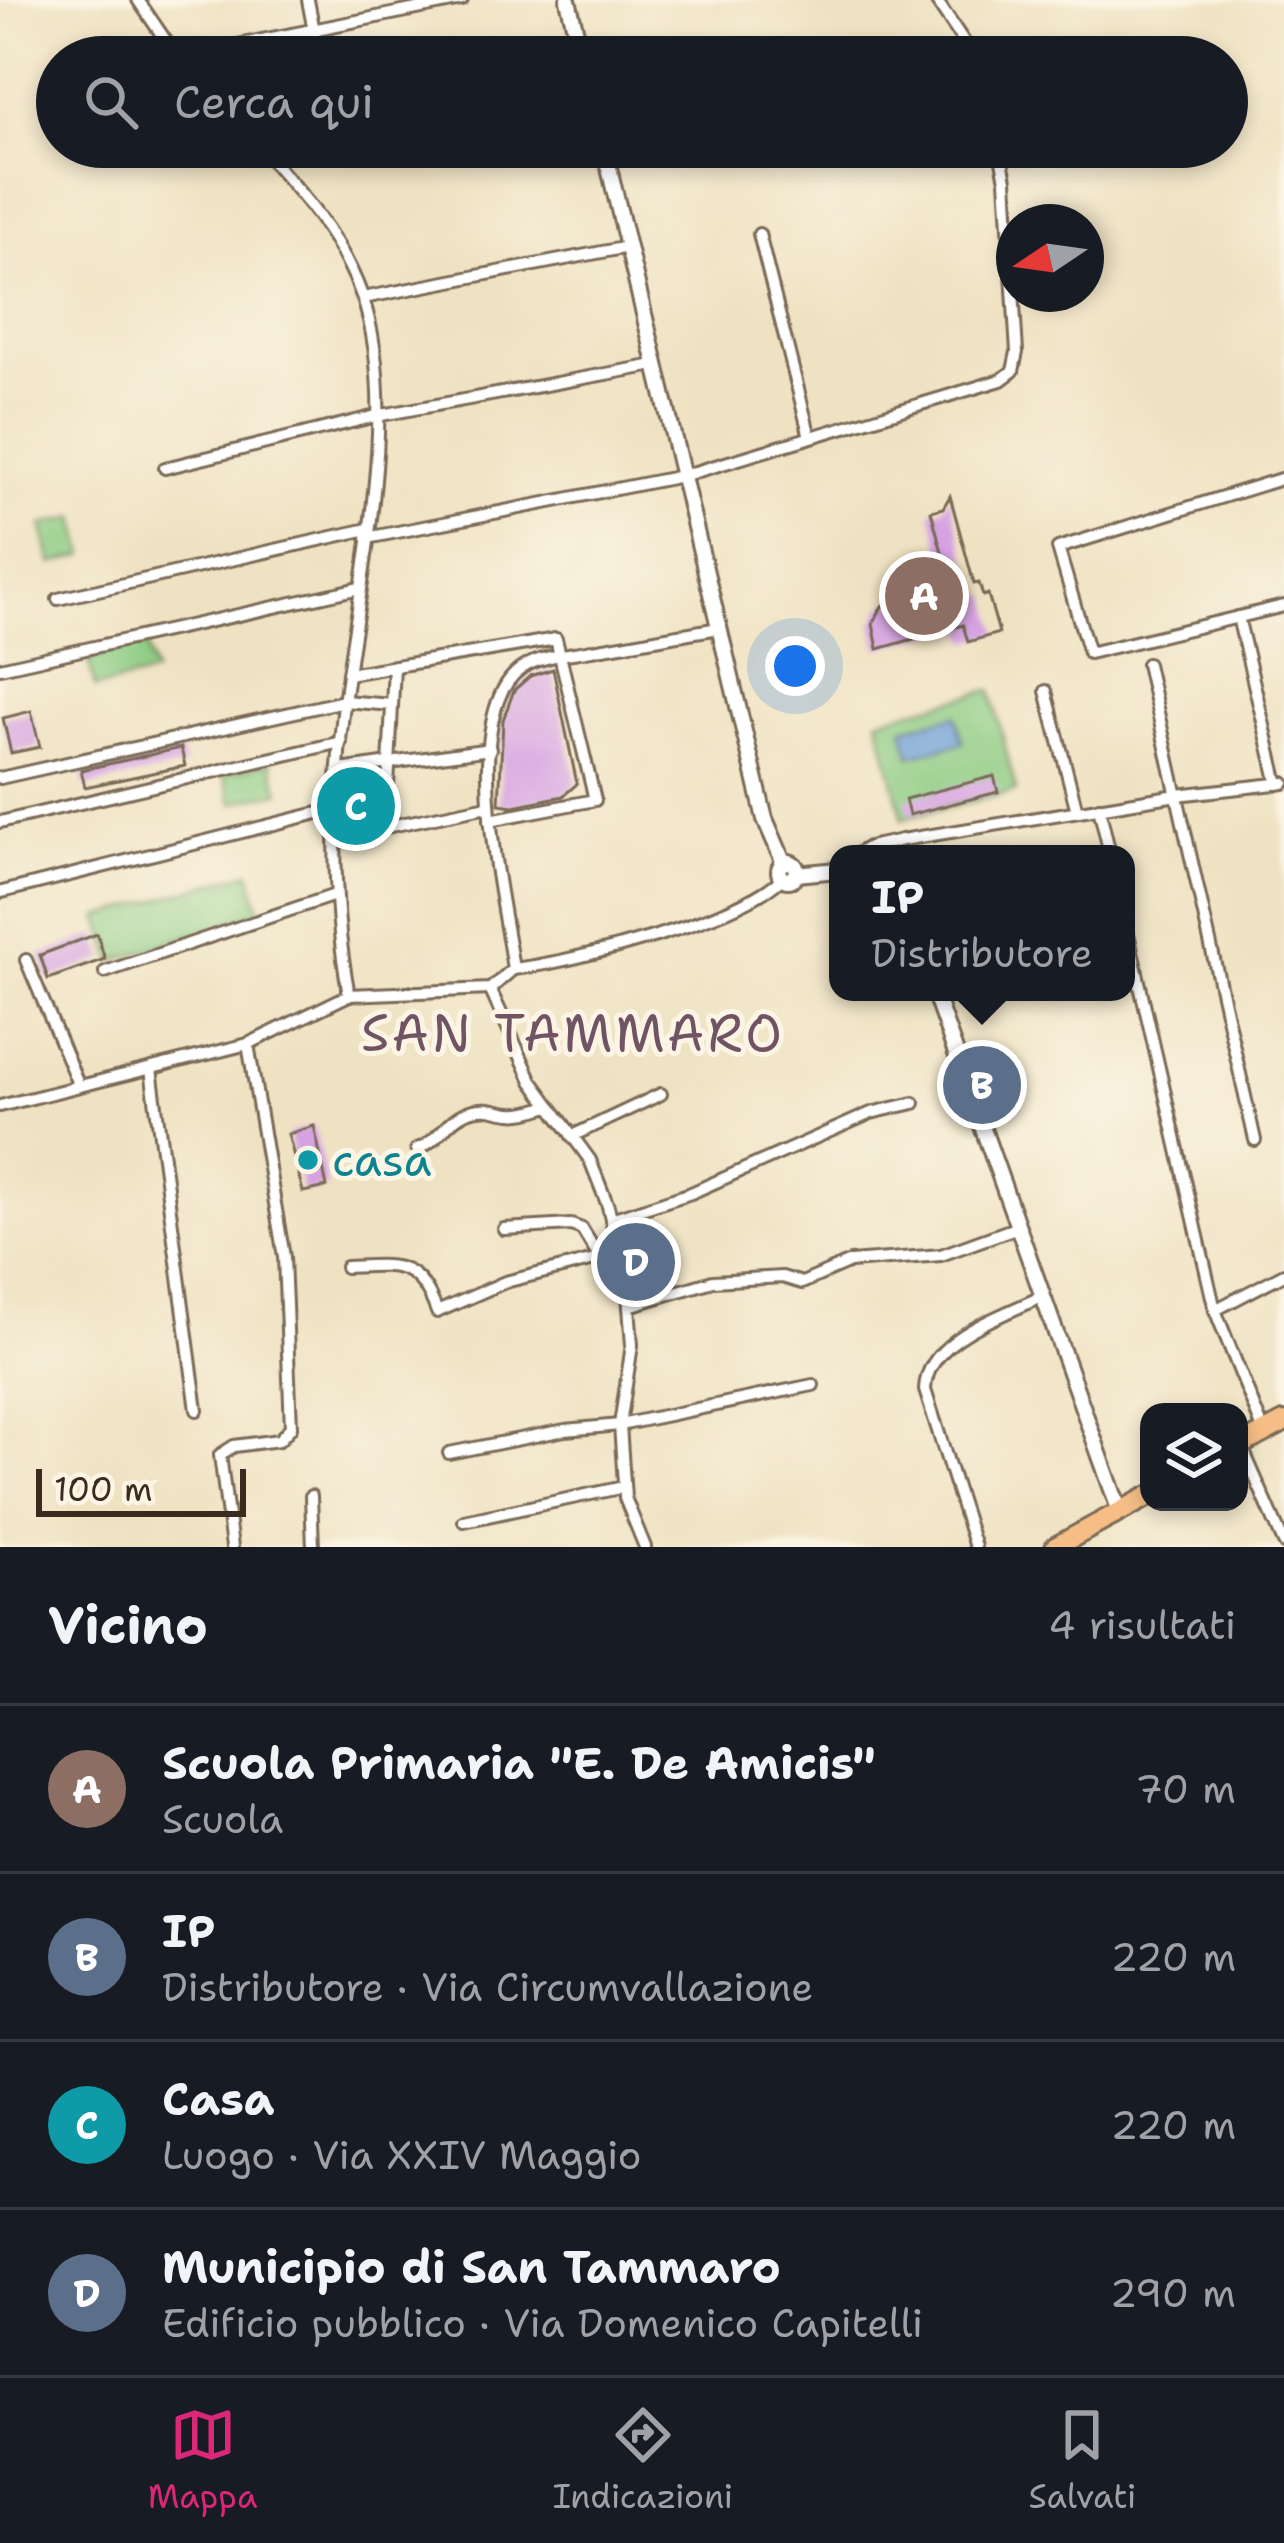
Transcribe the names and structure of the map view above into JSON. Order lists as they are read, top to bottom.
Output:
{
  "districts": ["SAN TAMMARO"],
  "places": ["casa"],
  "scale_bar": "100 m",
  "north": "left",
  "page": {
    "search": "Cerca qui",
    "pins": [
      "A",
      "C",
      "B",
      "D"
    ],
    "popup": ["IP", "Distributore"],
    "scale": "100 m",
    "heading": ["Vicino", "4 risultati"],
    "list": [
      {
        "mark": "A",
        "name": "Scuola Primaria \"E. De Amicis\"",
        "note": "Scuola",
        "value": "70 m"
      },
      {
        "mark": "B",
        "name": "IP",
        "note": "Distributore · Via Circumvallazione",
        "value": "220 m"
      },
      {
        "mark": "C",
        "name": "Casa",
        "note": "Luogo · Via XXIV Maggio",
        "value": "220 m"
      },
      {
        "mark": "D",
        "name": "Municipio di San Tammaro",
        "note": "Edificio pubblico · Via Domenico Capitelli",
        "value": "290 m"
      }
    ],
    "nav": ["Mappa", "Indicazioni", "Salvati"]
  }
}
